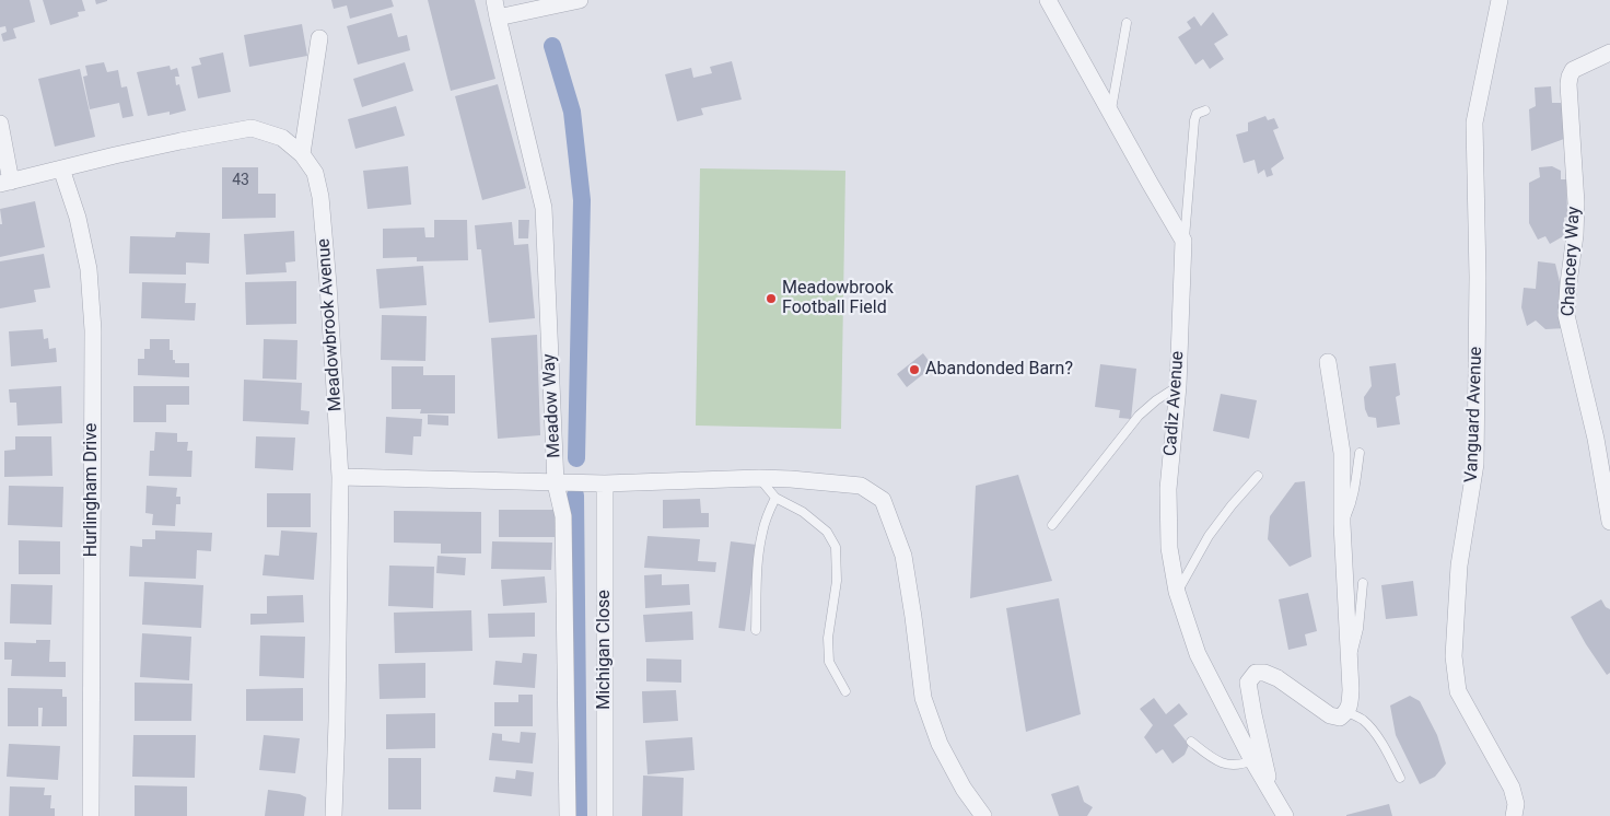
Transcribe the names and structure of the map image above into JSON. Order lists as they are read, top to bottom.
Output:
{
  "streets": {
    "street": [
      "Chancery Way",
      "Meadowbrook Avenue",
      "Cadiz Avenue",
      "Meadow Way",
      "Vanguard Avenue",
      "Hurlingham Drive",
      "Michigan Close"
    ]
  },
  "crossings": [
    ["Meadowbrook Avenue", "Hurlingham Drive"]
  ],
  "places": ["Meadowbrook Football Field", "Abandonded Barn?"],
  "house_numbers": ["43"]
}
